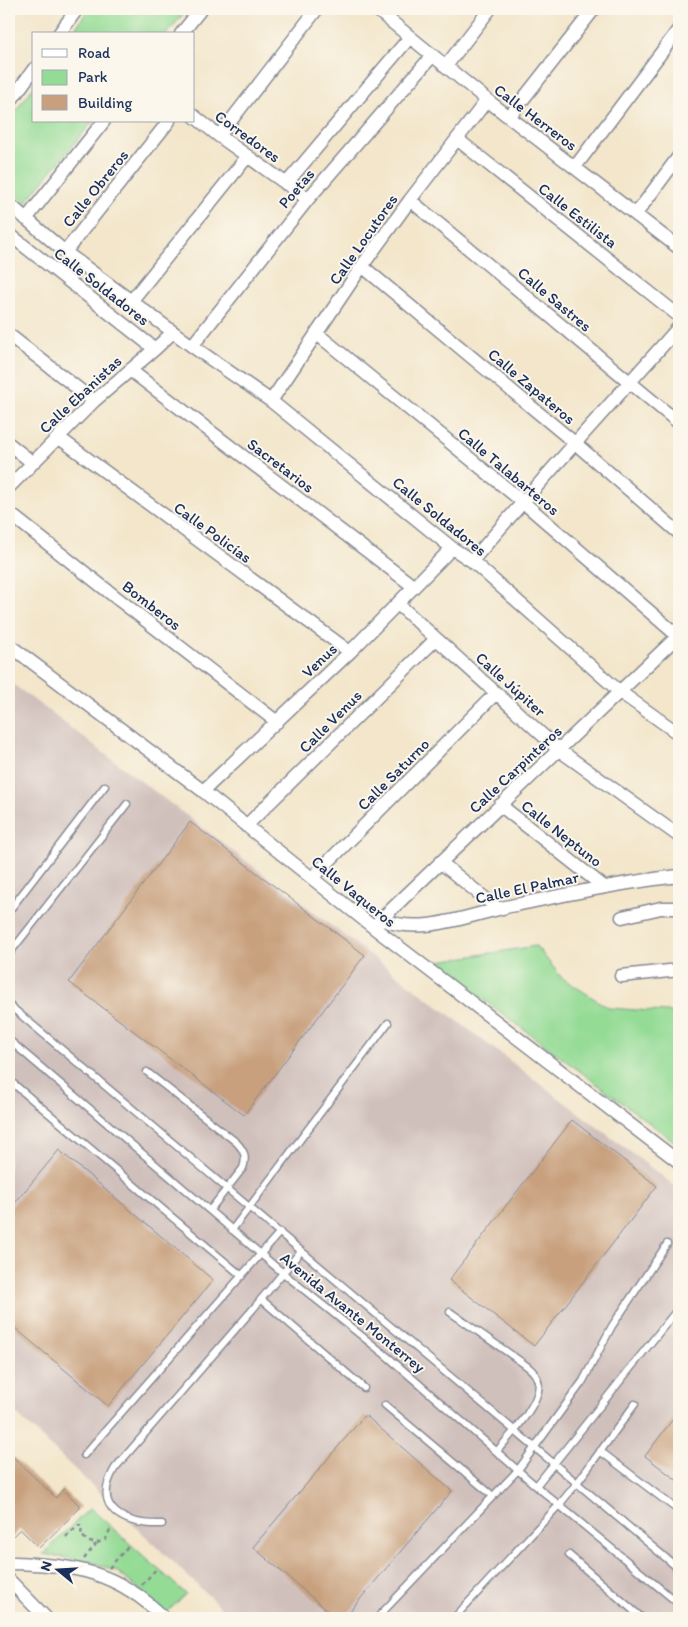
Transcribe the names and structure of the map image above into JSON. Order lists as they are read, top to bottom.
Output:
{
  "streets": {
    "street": [
      "Calle Herreros",
      "Corredores",
      "Calle Obreros",
      "Poetas",
      "Calle Estilista",
      "Calle Locutores",
      "Calle Soldadores",
      "Calle Sastres",
      "Calle Zapateros",
      "Calle Ebanistas",
      "Sacretarios",
      "Calle Talabarteros",
      "Calle Policías",
      "Bomberos",
      "Venus",
      "Calle Júpiter",
      "Calle Venus",
      "Calle Carpinteros",
      "Calle Saturno",
      "Calle Neptuno",
      "Calle El Palmar",
      "Calle Vaqueros"
    ],
    "lane": ["Avenida Avante Monterrey"]
  },
  "crossings": [
    ["Calle Herreros", "Poetas"],
    ["Calle Herreros", "Calle Locutores"],
    ["Corredores", "Poetas"],
    ["Calle Obreros", "Calle Soldadores"],
    ["Poetas", "Calle Soldadores"],
    ["Calle Estilista", "Calle Locutores"],
    ["Calle Locutores", "Calle Soldadores"],
    ["Calle Locutores", "Calle Sastres"],
    ["Calle Locutores", "Calle Zapateros"],
    ["Calle Locutores", "Calle Talabarteros"],
    ["Calle Soldadores", "Calle Ebanistas"],
    ["Calle Soldadores", "Venus"],
    ["Calle Soldadores", "Calle Carpinteros"],
    ["Calle Ebanistas", "Sacretarios"],
    ["Calle Ebanistas", "Calle Policías"],
    ["Sacretarios", "Venus"],
    ["Calle Talabarteros", "Calle Carpinteros"],
    ["Calle Policías", "Venus"],
    ["Bomberos", "Venus"],
    ["Venus", "Calle Júpiter"],
    ["Venus", "Calle Vaqueros"],
    ["Calle Júpiter", "Calle Venus"],
    ["Calle Júpiter", "Calle Carpinteros"],
    ["Calle Júpiter", "Calle Saturno"],
    ["Calle Venus", "Calle Vaqueros"],
    ["Calle Carpinteros", "Calle Neptuno"],
    ["Calle Carpinteros", "Calle El Palmar"],
    ["Calle Carpinteros", "Calle Vaqueros"],
    ["Calle Saturno", "Calle Vaqueros"],
    ["Calle Neptuno", "Calle El Palmar"],
    ["Calle El Palmar", "Calle Vaqueros"]
  ],
  "legend": ["Road", "Park", "Building"],
  "north": "left"
}
